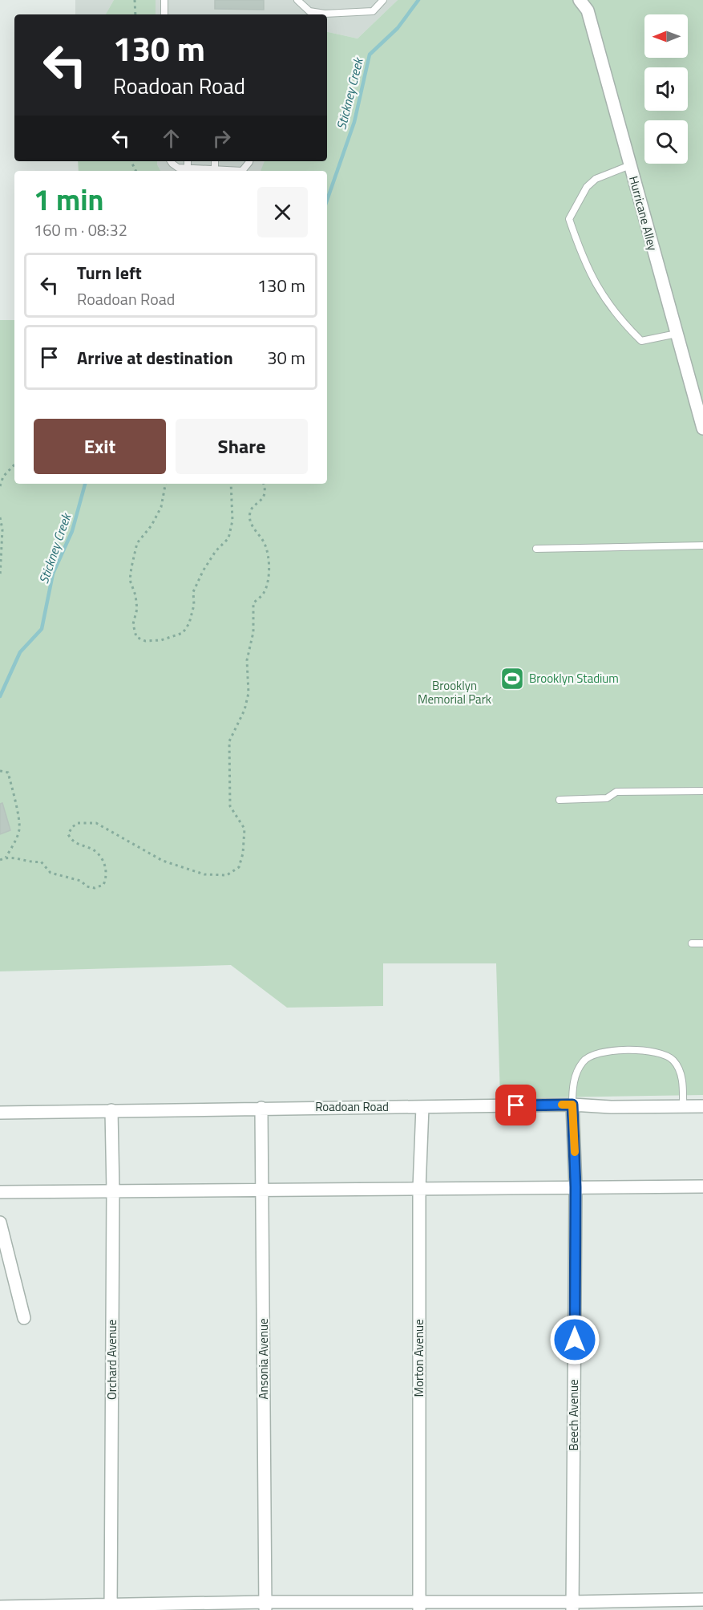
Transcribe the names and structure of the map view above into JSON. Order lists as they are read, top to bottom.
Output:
{
  "streets": {
    "street": [
      "Hurricane Alley",
      "Roadoan Road",
      "Morton Avenue",
      "Ansonia Avenue",
      "Orchard Avenue",
      "Beech Avenue"
    ]
  },
  "crossings": [
    ["Roadoan Road", "Morton Avenue"],
    ["Roadoan Road", "Ansonia Avenue"],
    ["Roadoan Road", "Orchard Avenue"],
    ["Roadoan Road", "Beech Avenue"]
  ],
  "water": ["Stickney Creek"],
  "parks": ["Brooklyn Memorial Park"],
  "places": {
    "sports": ["Brooklyn Stadium"]
  },
  "north": "left",
  "page": {
    "turn": ["130 m", "Roadoan Road"],
    "heading": ["1 min", "160 m · 08:32"],
    "list": [
      {
        "name": "Turn left",
        "note": "Roadoan Road",
        "value": "130 m"
      },
      {
        "name": "Arrive at destination",
        "value": "30 m"
      }
    ],
    "buttons": ["Exit", "Share"]
  }
}
